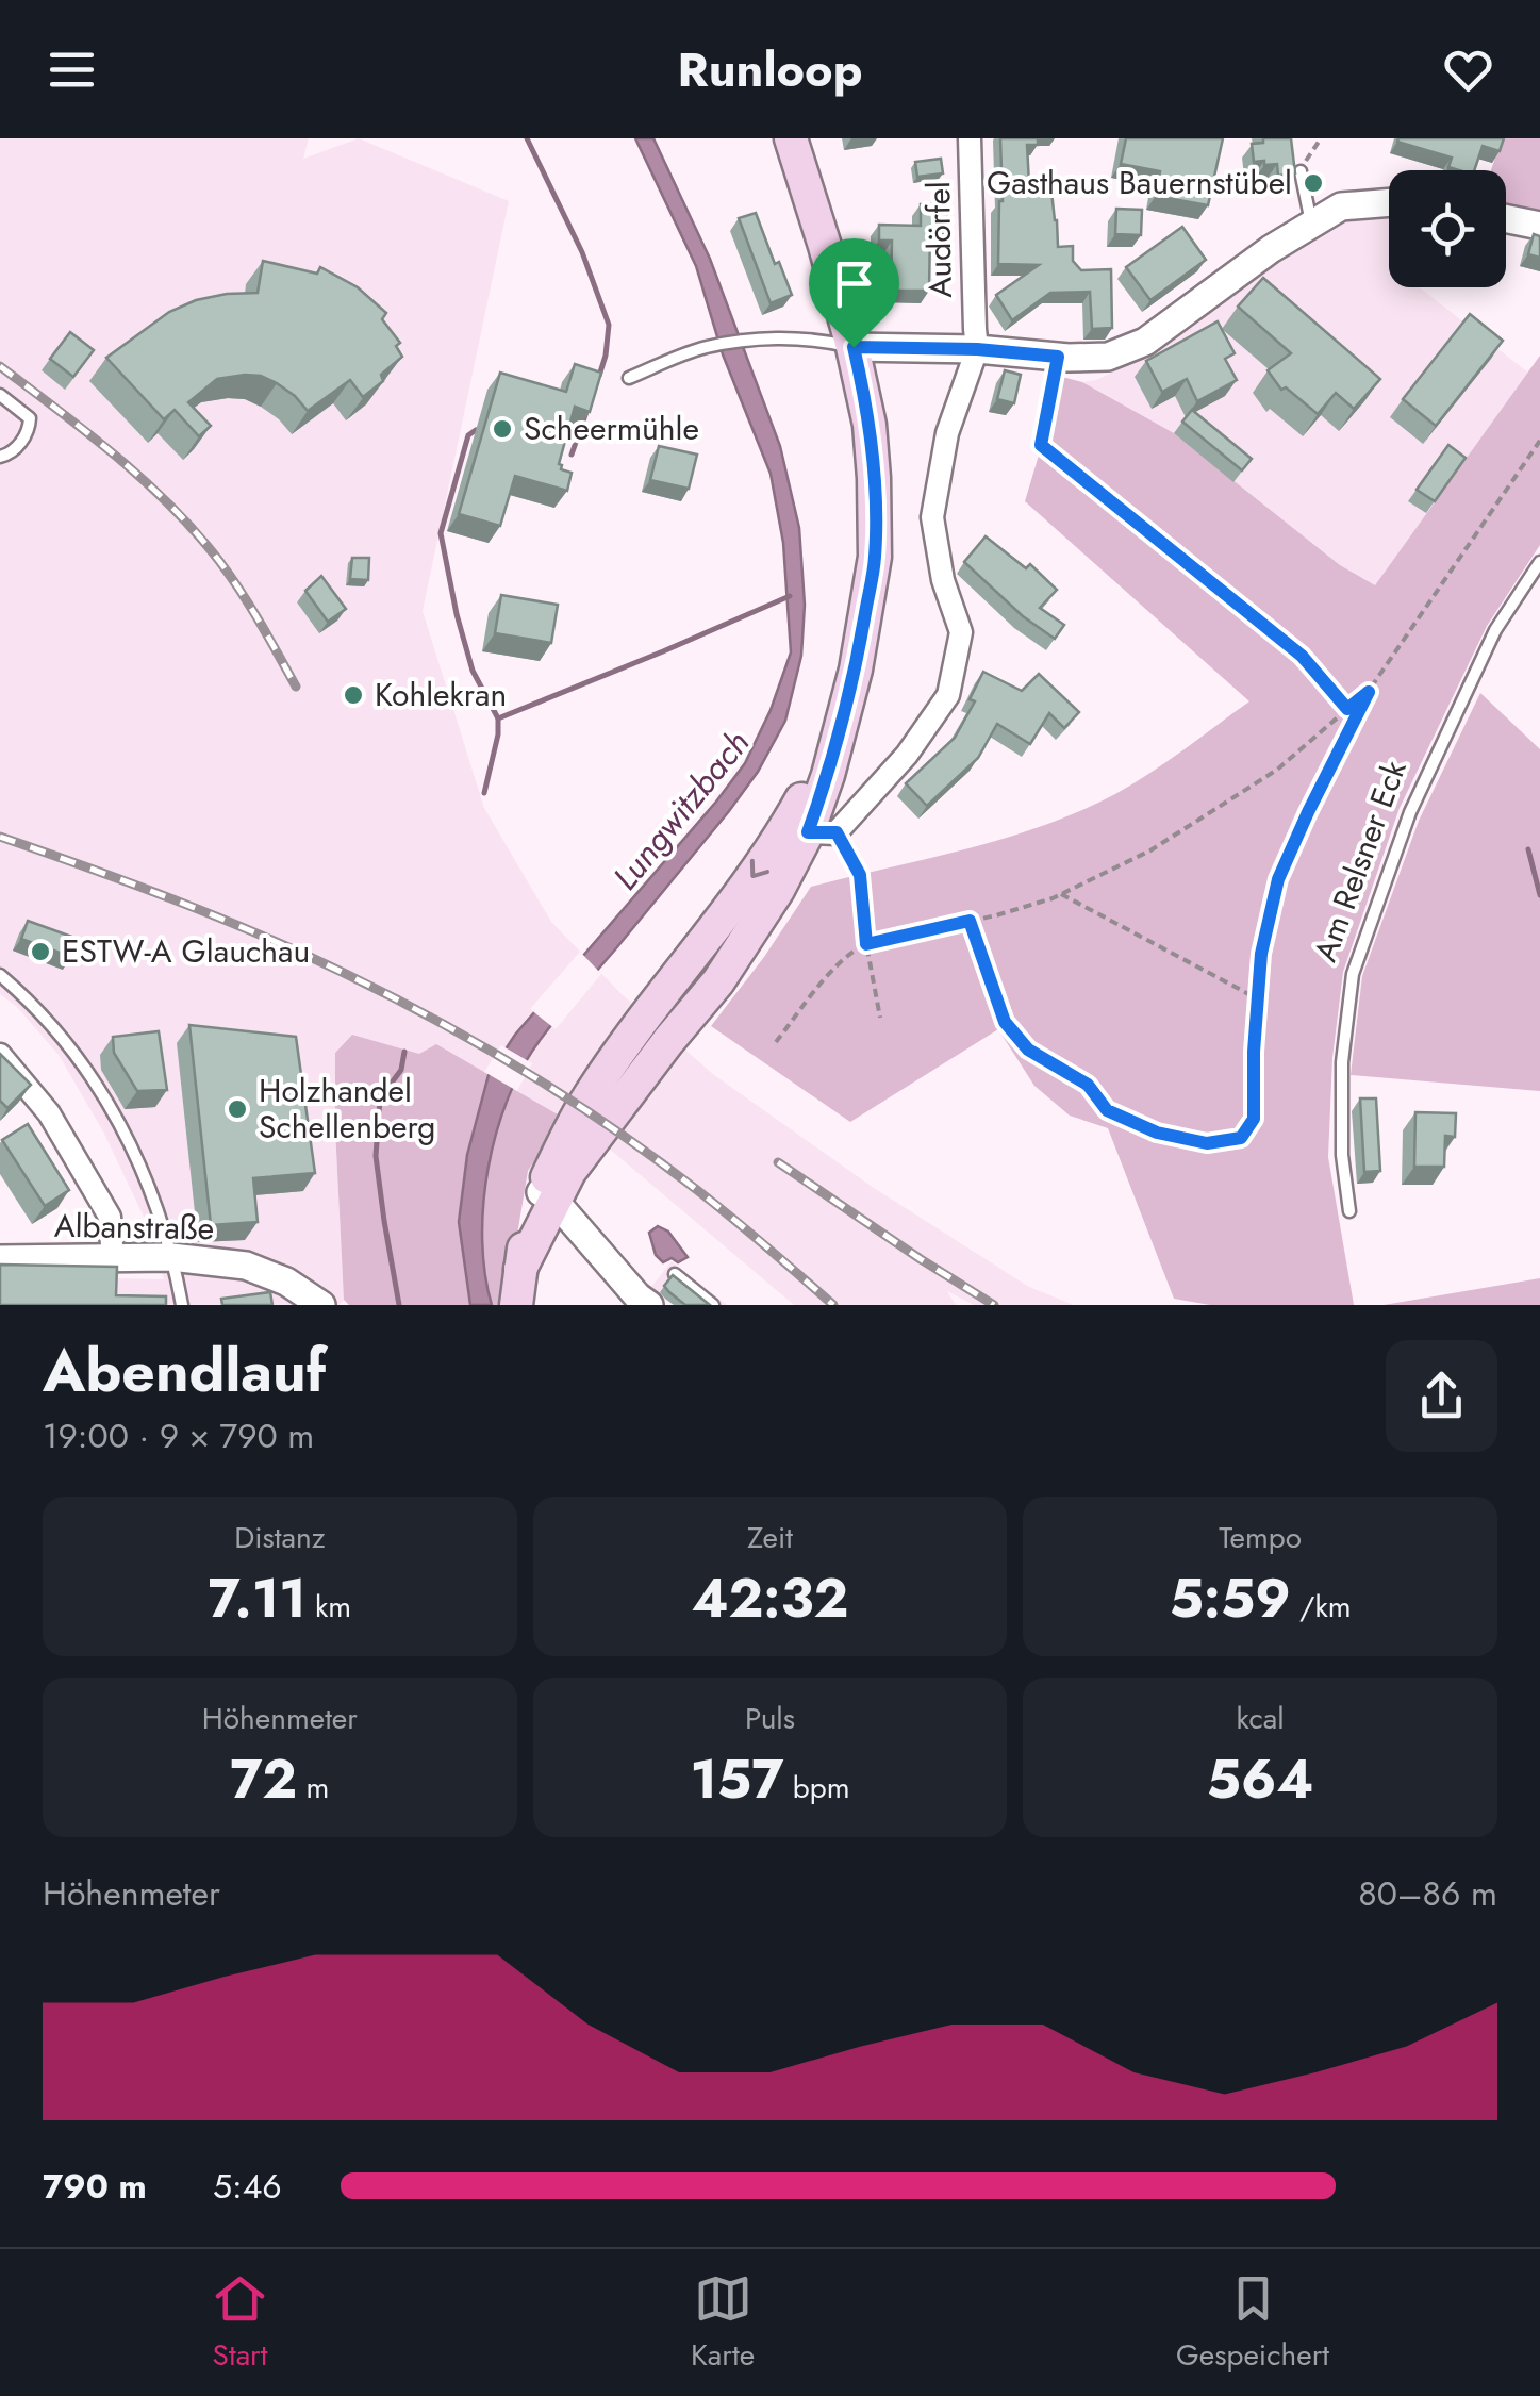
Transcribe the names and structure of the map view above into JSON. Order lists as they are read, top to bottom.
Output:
{
  "streets": {
    "street": ["Audörfel", "Albanstraße"],
    "lane": ["Am Relsner Eck"]
  },
  "water": ["Lungwitzbach"],
  "places": [
    "Gasthaus Bauernstübel",
    "Scheermühle",
    "Kohlekran",
    "ESTW-A Glauchau",
    "Holzhandel Schellenberg"
  ],
  "page": {
    "header": "Runloop",
    "heading": ["Abendlauf", "19:00 · 9 × 790 m"],
    "stats": [
      ["Distanz", "7.11 km"],
      ["Zeit", "42:32"],
      ["Tempo", "5:59 /km"],
      ["Höhenmeter", "72 m"],
      ["Puls", "157 bpm"],
      ["kcal", "564"]
    ],
    "chart": ["Höhenmeter", "80–86 m"],
    "list": [
      {
        "name": "790 m",
        "note": "5:46"
      }
    ],
    "tabs": ["Start", "Karte", "Gespeichert"]
  }
}
